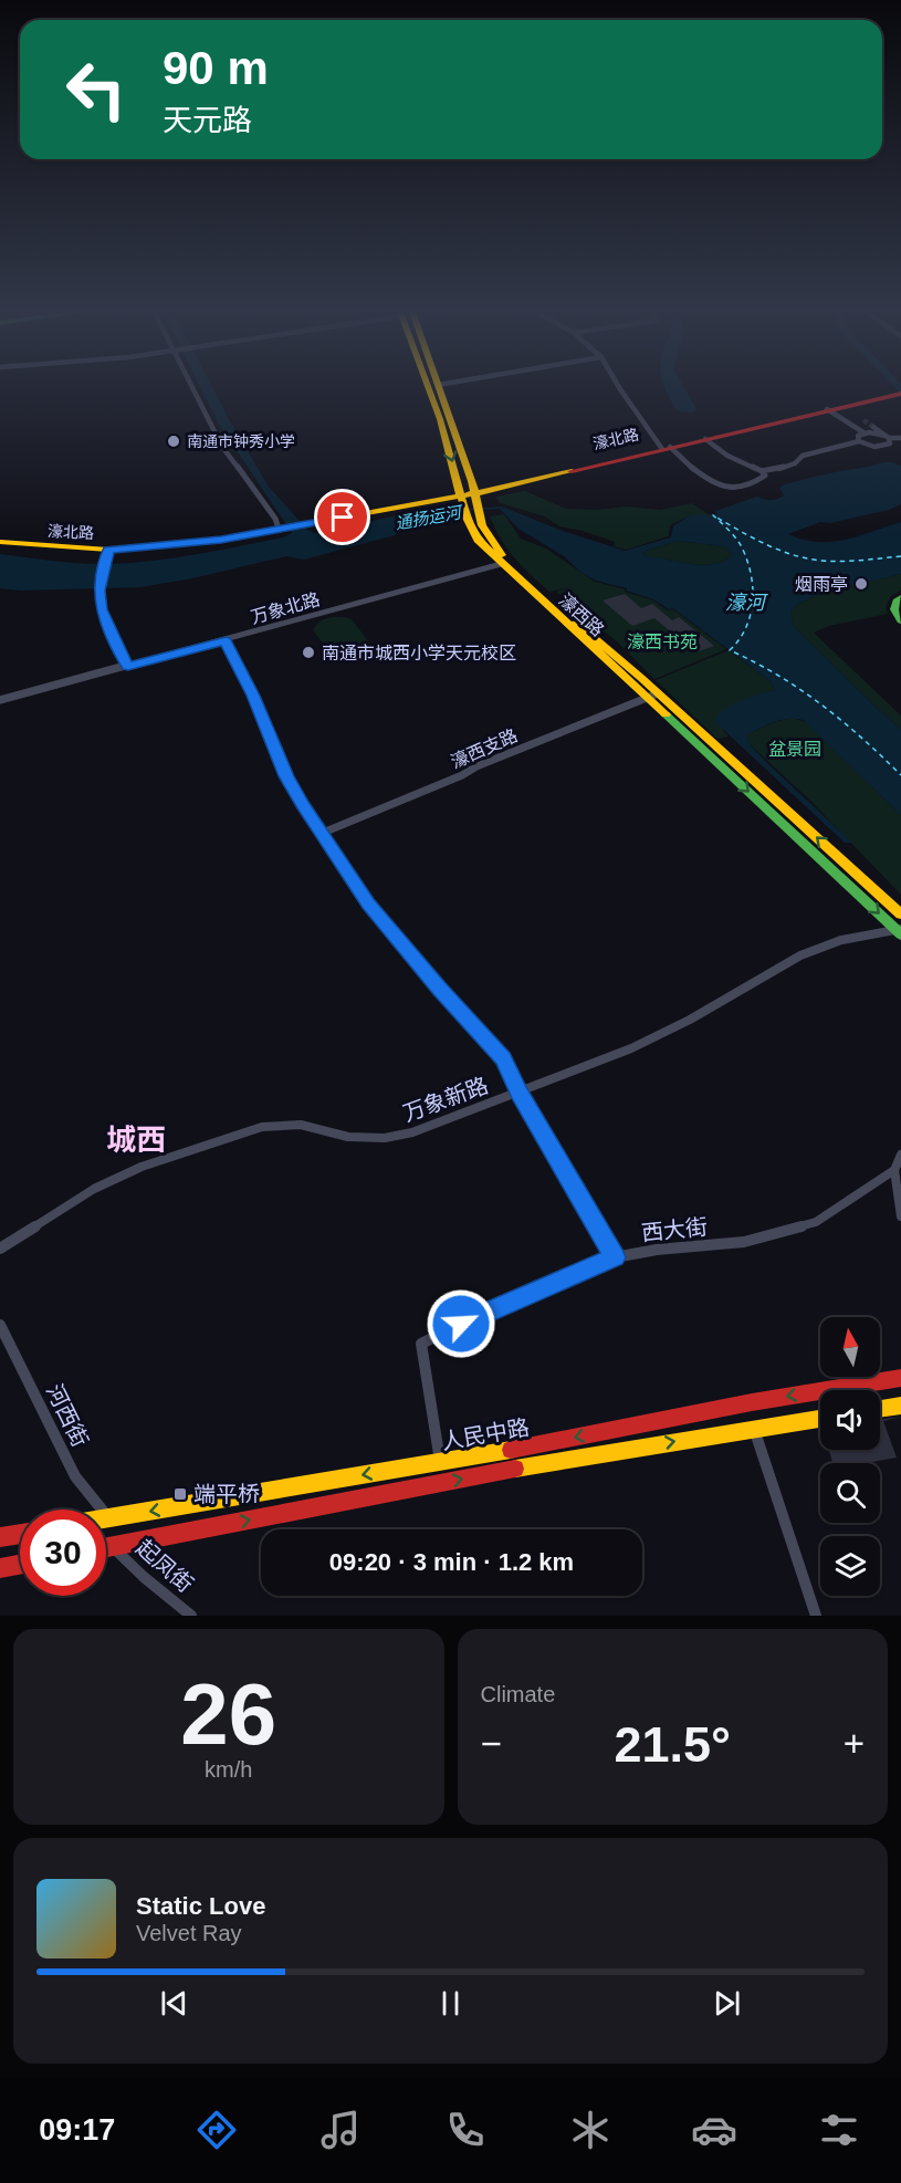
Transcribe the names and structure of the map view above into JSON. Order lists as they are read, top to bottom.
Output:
{
  "streets": {
    "main road": ["濠北路", "濠西路", "人民中路"],
    "street": [
      "万象北路",
      "濠西支路",
      "万象新路",
      "西大街",
      "河西街",
      "起凤街"
    ]
  },
  "crossings": [
    ["濠北路", "濠西路"],
    ["万象北路", "濠西路"],
    ["濠西路", "濠西支路"],
    ["濠西路", "万象新路"],
    ["西大街", "人民中路"],
    ["河西街", "人民中路"],
    ["人民中路", "起凤街"]
  ],
  "districts": ["城西"],
  "water": ["通扬运河", "濠河"],
  "parks": ["濠西书苑", "盆景园"],
  "places": {
    "other": ["南通市钟秀小学", "烟雨亭", "南通市城西小学天元校区"],
    "transit": ["端平桥"]
  },
  "north": "top",
  "page": {
    "turn": ["90 m", "天元路"],
    "limit": "30",
    "trip": "09:20 · 3 min · 1.2 km",
    "tile": [
      ["26", "km/h"],
      "Climate"
    ],
    "heat": ["−", "21.5°", "+"],
    "song": ["Static Love", "Velvet Ray"],
    "tabs": "09:17"
  }
}
